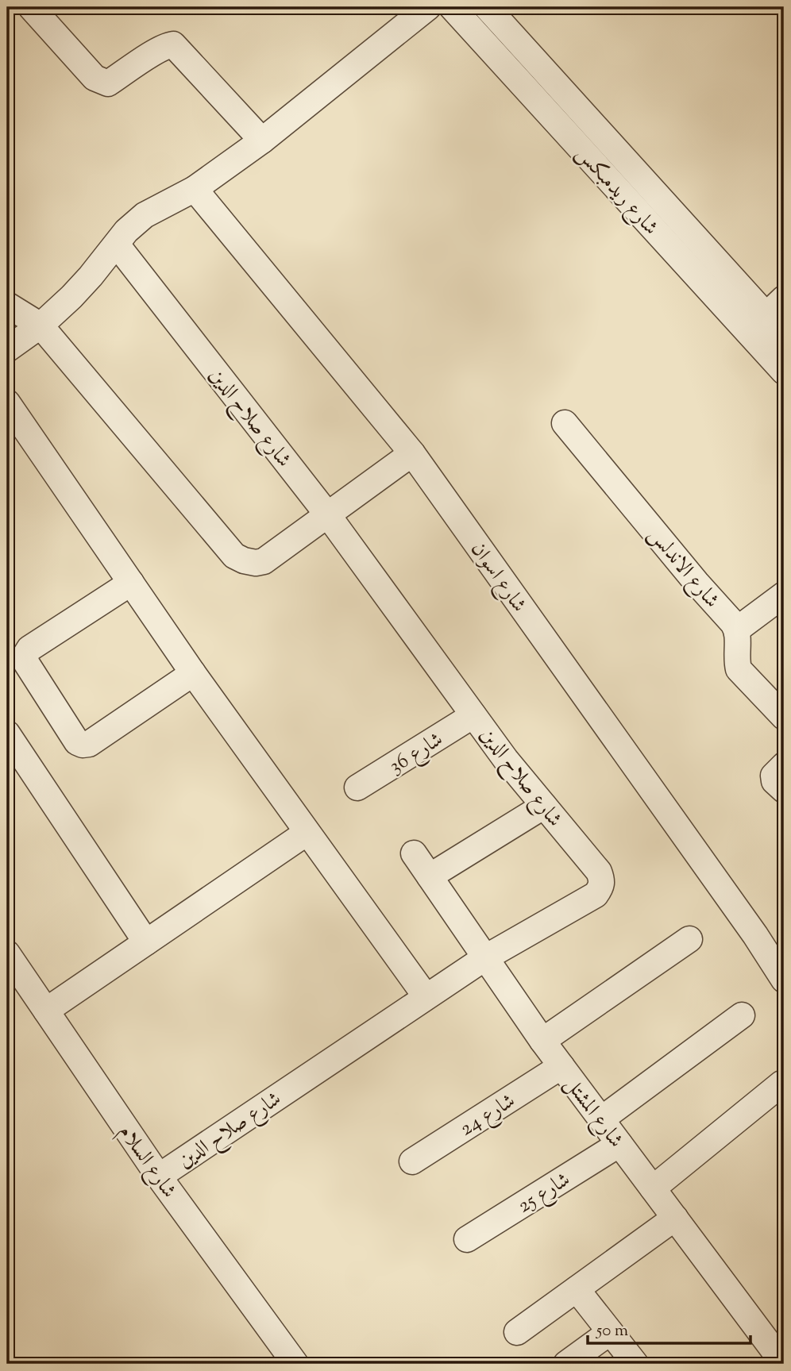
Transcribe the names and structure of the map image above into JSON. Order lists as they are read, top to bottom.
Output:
{
  "streets": {
    "street": [
      "شارع ريدمبكس",
      "شارع صلاح الدين",
      "شارع الاندلس",
      "شارع اسوان",
      "شارع 36",
      "شارع المشتل",
      "شارع 24",
      "شارع السلام",
      "شارع 25"
    ]
  },
  "crossings": [
    ["شارع صلاح الدين", "شارع 36"],
    ["شارع صلاح الدين", "شارع المشتل"],
    ["شارع صلاح الدين", "شارع السلام"],
    ["شارع المشتل", "شارع 24"],
    ["شارع المشتل", "شارع 25"]
  ],
  "scale_bar": "50 m"
}
